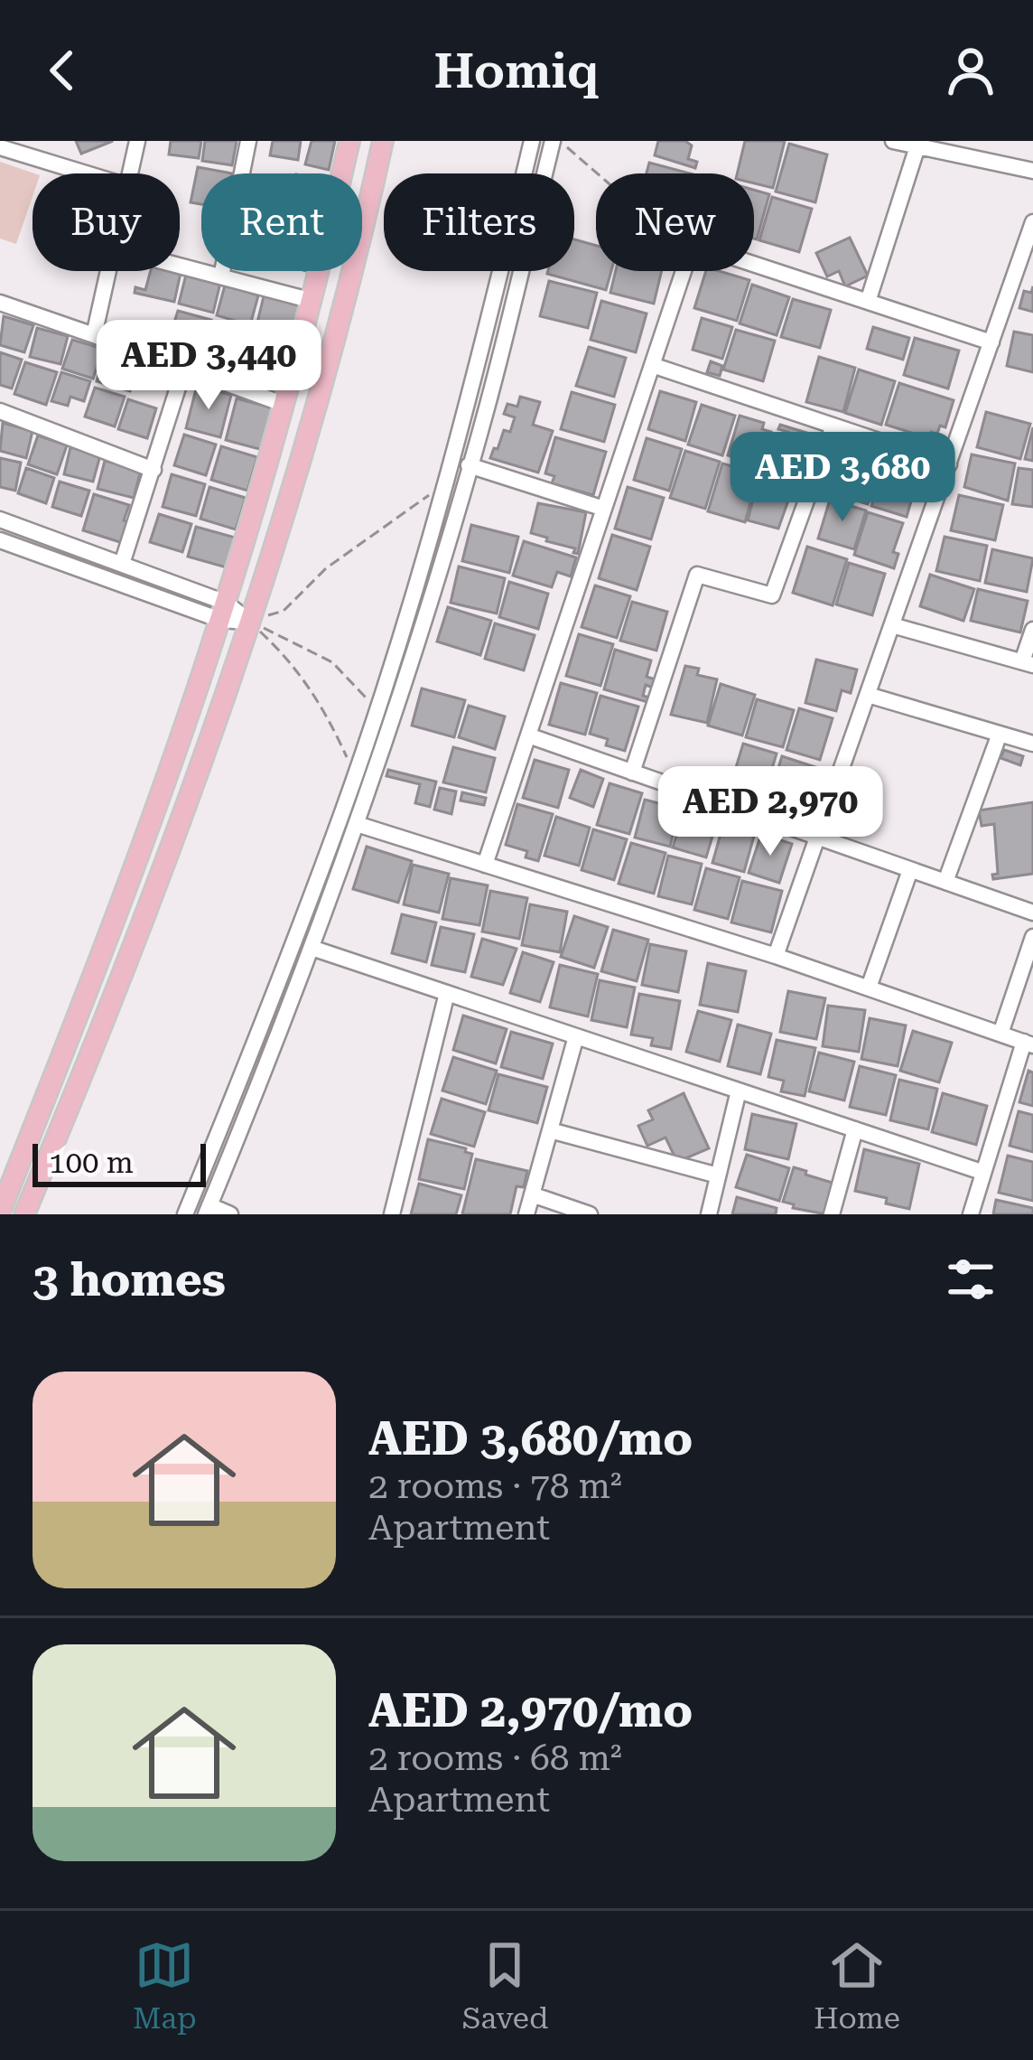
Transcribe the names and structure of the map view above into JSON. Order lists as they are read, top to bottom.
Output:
{
  "scale_bar": "100 m",
  "page": {
    "header": "Homiq",
    "chip": [
      "Buy",
      "Rent",
      "Filters",
      "New"
    ],
    "price": ["AED 3,440", "AED 3,680", "AED 2,970"],
    "scale": "100 m",
    "heading": "3 homes",
    "list": [
      {
        "name": "AED 3,680/mo",
        "note": "2 rooms · 78 m² · Apartment"
      },
      {
        "name": "AED 2,970/mo",
        "note": "2 rooms · 68 m² · Apartment"
      }
    ],
    "tabs": ["Map", "Saved", "Home"]
  }
}
